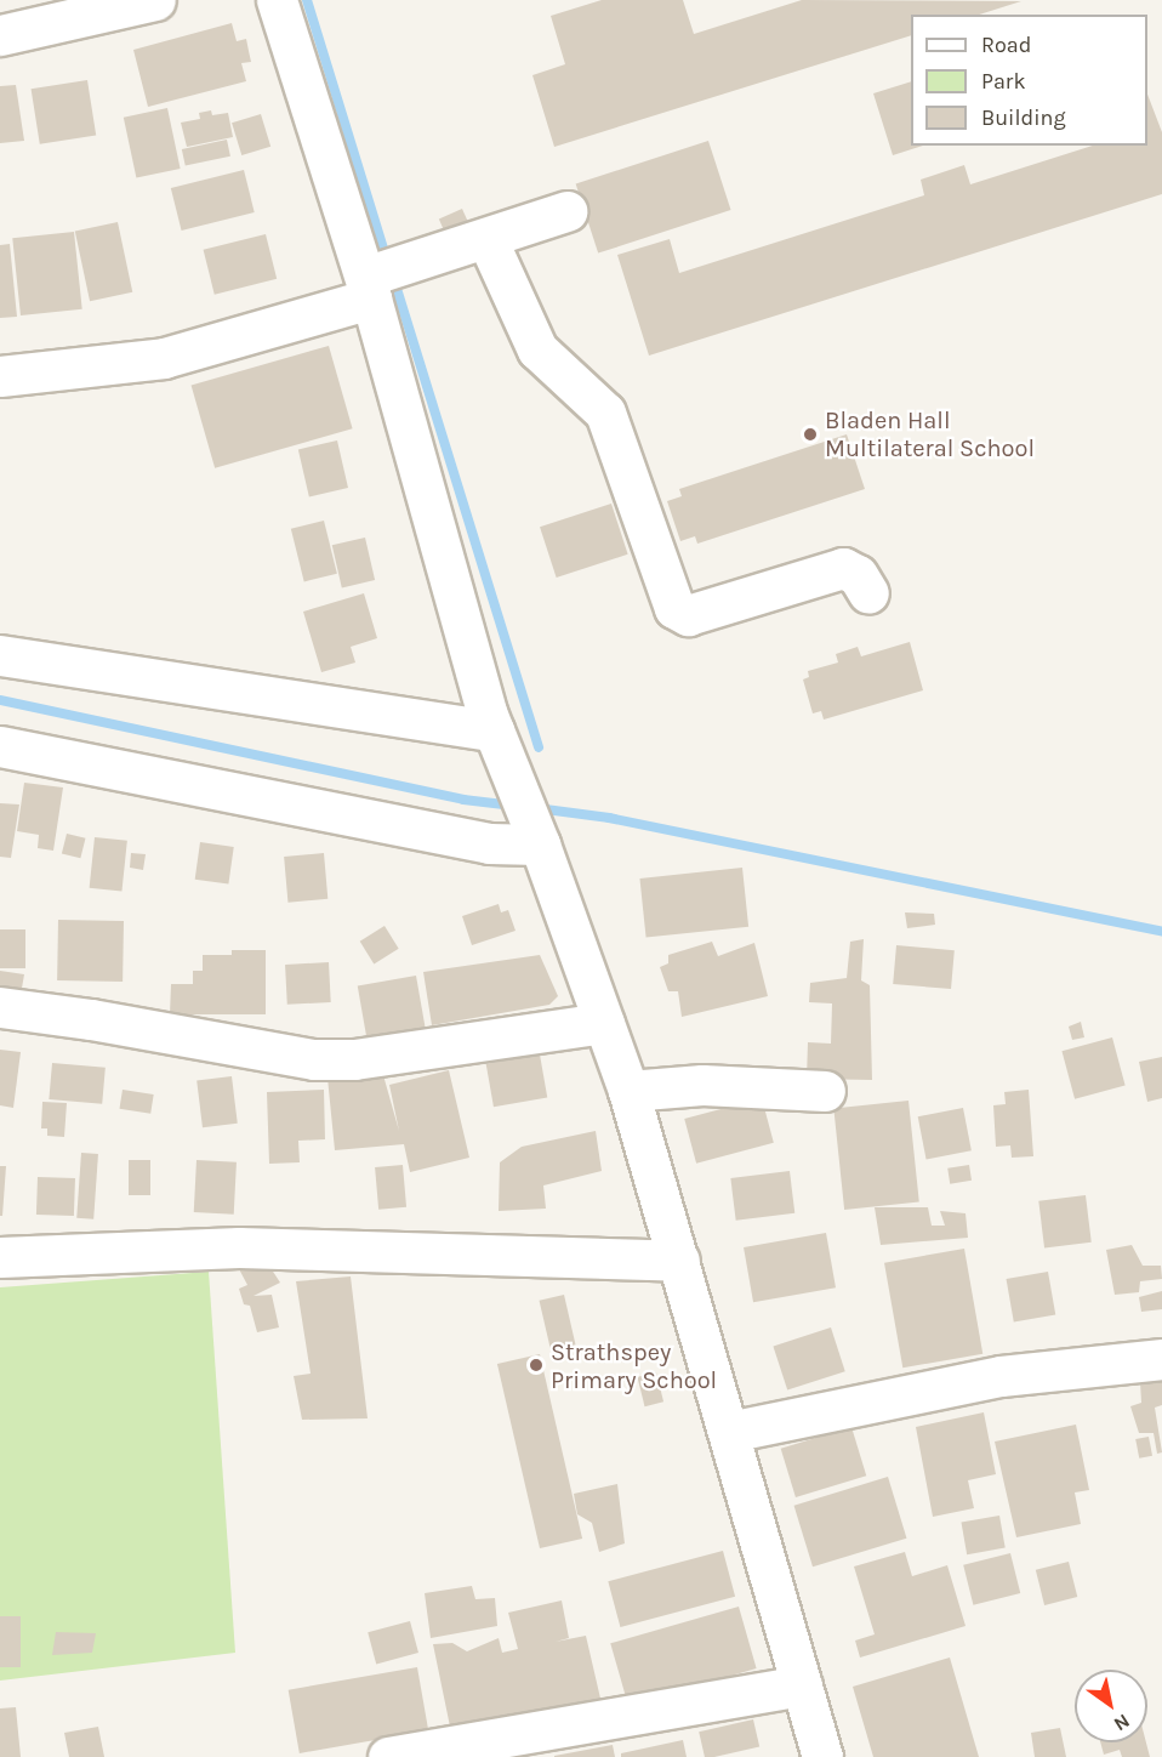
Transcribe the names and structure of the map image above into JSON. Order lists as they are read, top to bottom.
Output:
{
  "places": ["Bladen Hall Multilateral School", "Strathspey Primary School"],
  "legend": ["Road", "Park", "Building"],
  "north": "bottom right"
}
